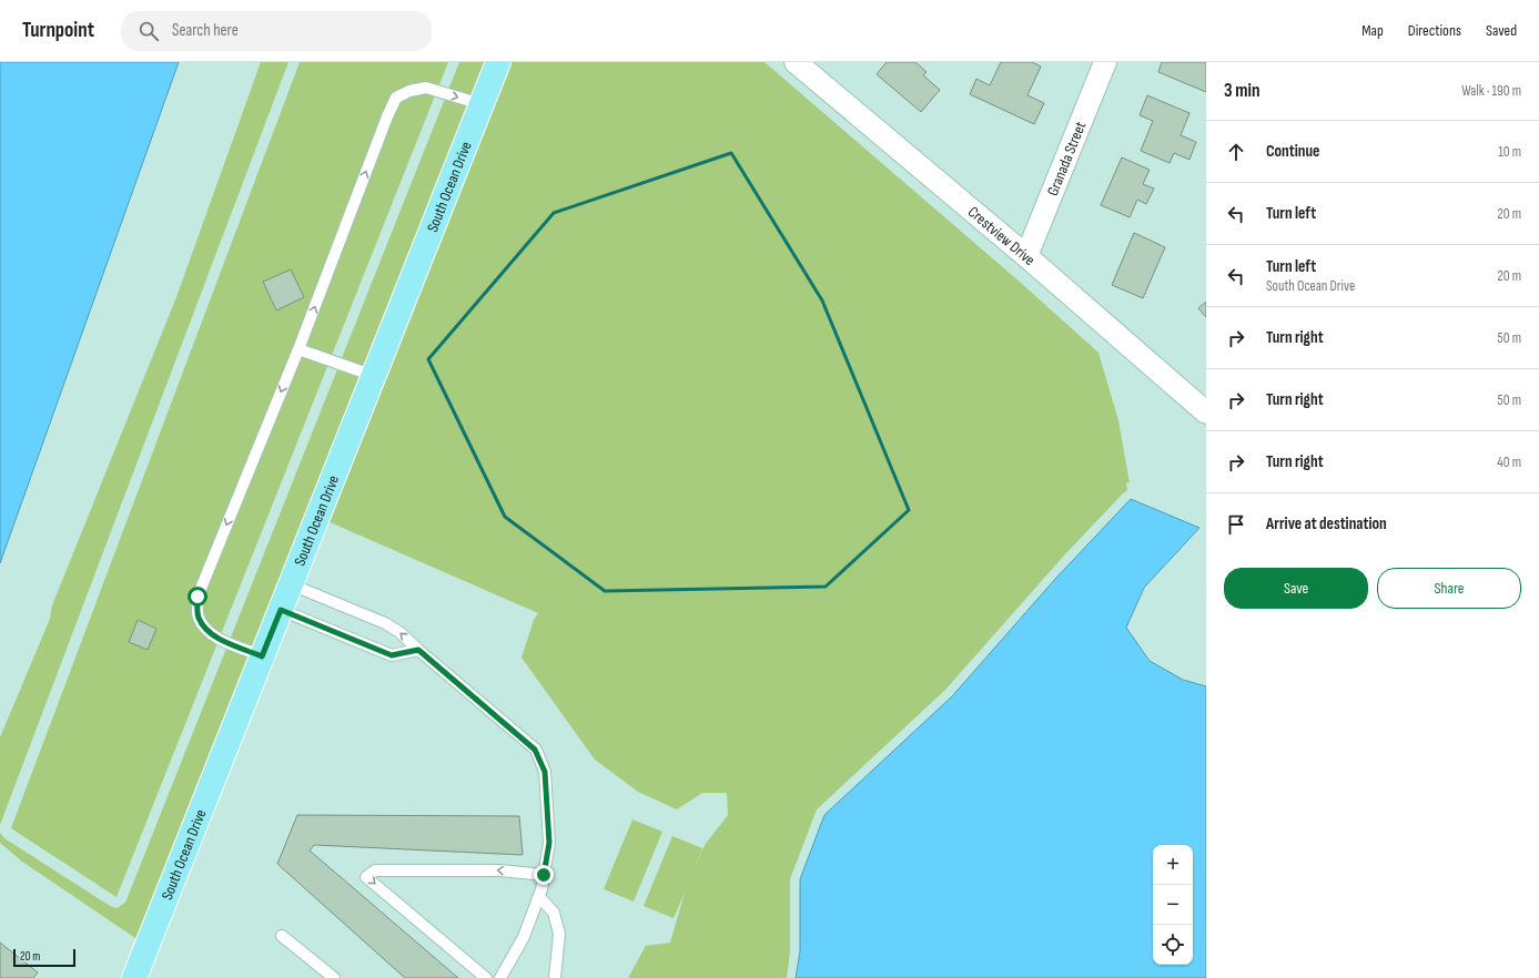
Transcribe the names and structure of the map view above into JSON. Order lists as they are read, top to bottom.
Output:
{
  "streets": {
    "main road": ["South Ocean Drive"],
    "street": ["Granada Street", "Crestview Drive"]
  },
  "crossings": [
    ["Granada Street", "Crestview Drive"]
  ],
  "scale_bar": "20 m",
  "page": {
    "header": "Turnpoint",
    "search": "Search here",
    "nav": ["Map", "Directions", "Saved"],
    "heading": ["3 min", "Walk · 190 m"],
    "list": [
      ["Continue", "10 m"],
      ["Turn left", "20 m"],
      ["Turn left", "South Ocean Drive", "20 m"],
      ["Turn right", "50 m"],
      ["Turn right", "50 m"],
      ["Turn right", "40 m"],
      "Arrive at destination"
    ],
    "buttons": ["Save", "Share"],
    "map_buttons": ["+", "−"],
    "scale": "20 m"
  }
}
